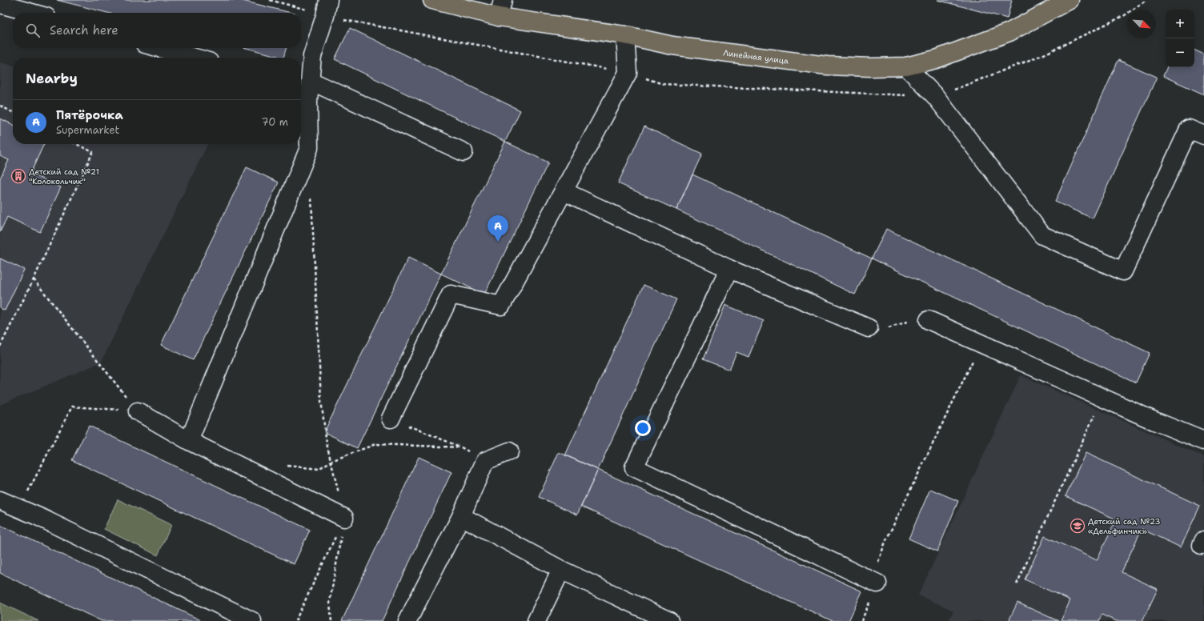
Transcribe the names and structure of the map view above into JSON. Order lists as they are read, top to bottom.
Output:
{
  "streets": {
    "main road": ["Линейная улица"]
  },
  "places": {
    "building": ["Детский сад №21 \"Колокольчик\""],
    "school or university": ["Детский сад №23 «Дельфинчик»"]
  },
  "north": "bottom right",
  "page": {
    "map_buttons": ["+", "−"],
    "search": "Search here",
    "heading": "Nearby",
    "list": [
      {
        "mark": "A",
        "name": "Пятёрочка",
        "note": "Supermarket",
        "value": "70 m"
      }
    ],
    "pins": "A"
  }
}
